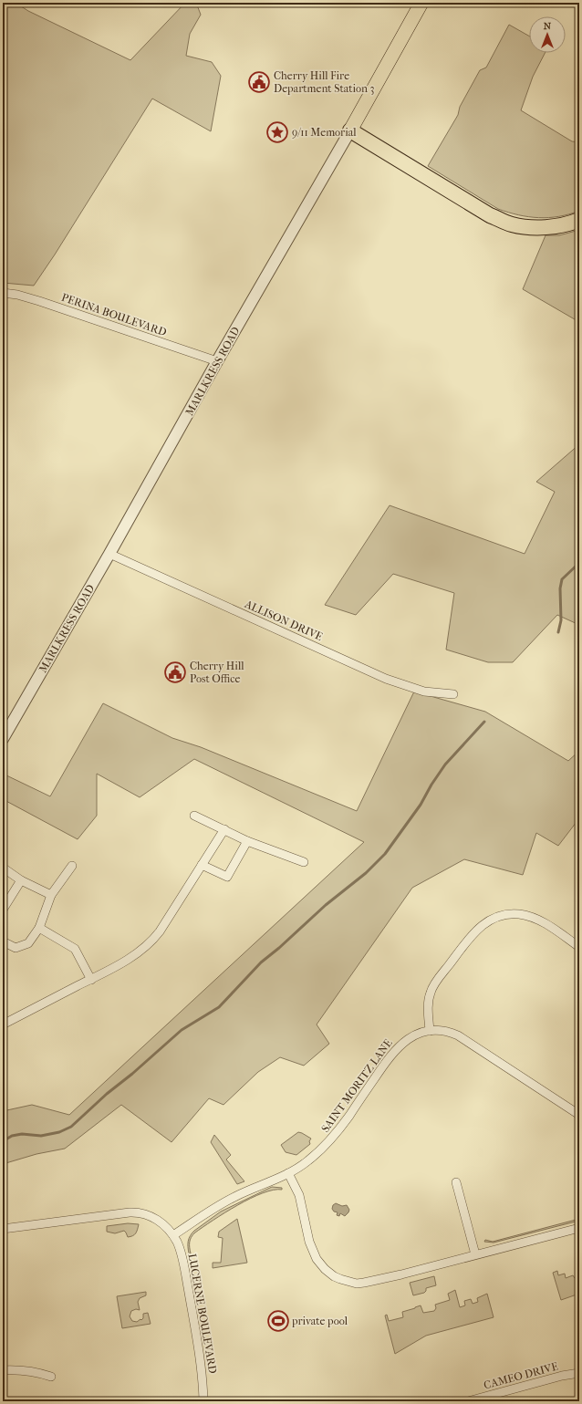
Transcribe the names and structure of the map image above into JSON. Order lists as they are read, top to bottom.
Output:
{
  "streets": {
    "main road": ["MARLKRESS ROAD"],
    "street": [
      "PERINA BOULEVARD",
      "ALLISON DRIVE",
      "SAINT MORITZ LANE",
      "LUCERNE BOULEVARD",
      "CAMEO DRIVE"
    ]
  },
  "crossings": [
    ["PERINA BOULEVARD", "MARLKRESS ROAD"],
    ["MARLKRESS ROAD", "ALLISON DRIVE"],
    ["SAINT MORITZ LANE", "LUCERNE BOULEVARD"]
  ],
  "places": {
    "public building": ["Cherry Hill Fire Department Station 3", "Cherry Hill Post Office"],
    "place": ["9/11 Memorial"],
    "sports": ["private pool"]
  },
  "north": "top"
}
